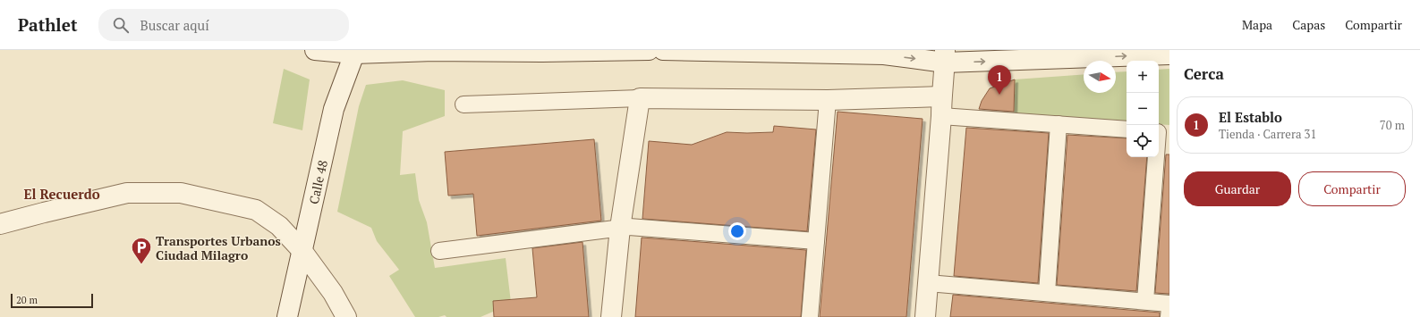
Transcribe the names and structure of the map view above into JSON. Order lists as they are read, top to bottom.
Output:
{
  "streets": {
    "street": ["Calle 48"]
  },
  "districts": ["El Recuerdo"],
  "places": {
    "parking": ["Transportes Urbanos Ciudad Milagro"]
  },
  "scale_bar": "20 m",
  "north": "right",
  "page": {
    "header": "Pathlet",
    "search": "Buscar aquí",
    "nav": ["Mapa", "Capas", "Compartir"],
    "heading": "Cerca",
    "map_buttons": ["+", "−"],
    "pins": "1",
    "list": [
      {
        "mark": "1",
        "name": "El Establo",
        "note": "Tienda · Carrera 31",
        "value": "70 m"
      }
    ],
    "buttons": ["Guardar", "Compartir"],
    "scale": "20 m"
  }
}
